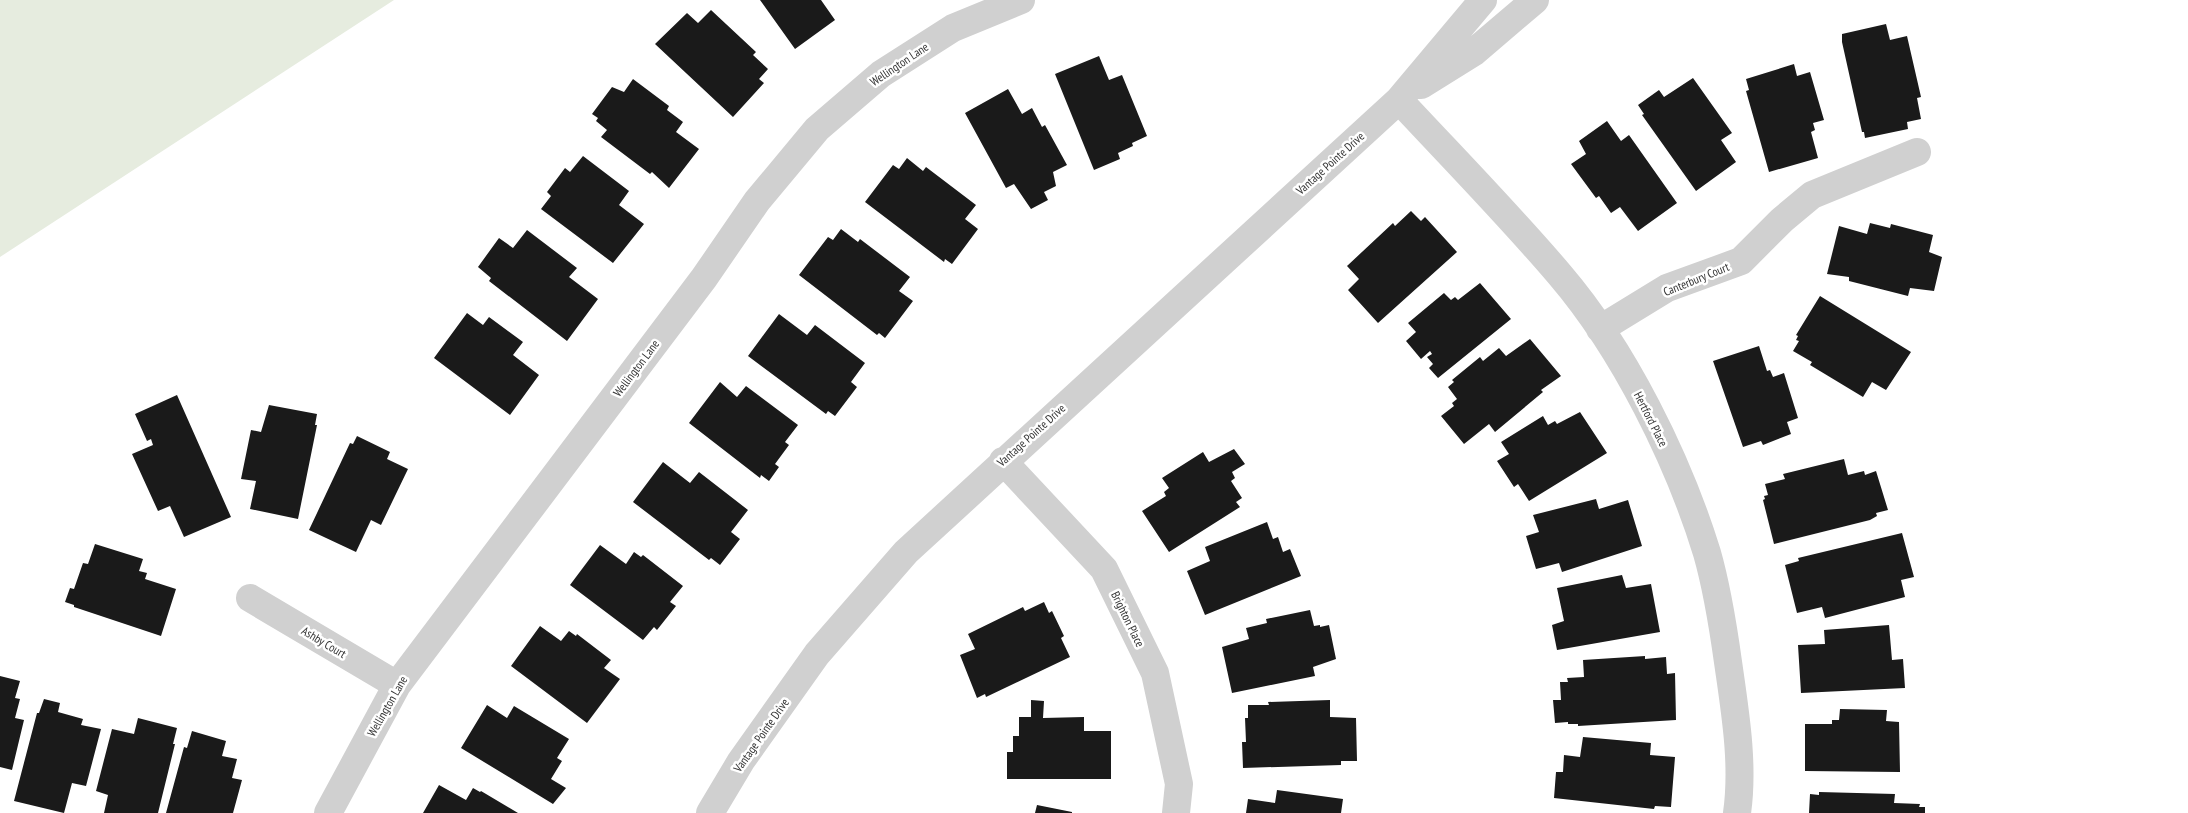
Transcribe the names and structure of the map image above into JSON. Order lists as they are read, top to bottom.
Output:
{
  "streets": {
    "street": [
      "Wellington Lane",
      "Vantage Pointe Drive",
      "Canterbury Court",
      "Hertford Place",
      "Brighton Place",
      "Ashby Court"
    ]
  },
  "crossings": [
    ["Wellington Lane", "Ashby Court"],
    ["Vantage Pointe Drive", "Hertford Place"],
    ["Vantage Pointe Drive", "Brighton Place"],
    ["Canterbury Court", "Hertford Place"]
  ]
}
